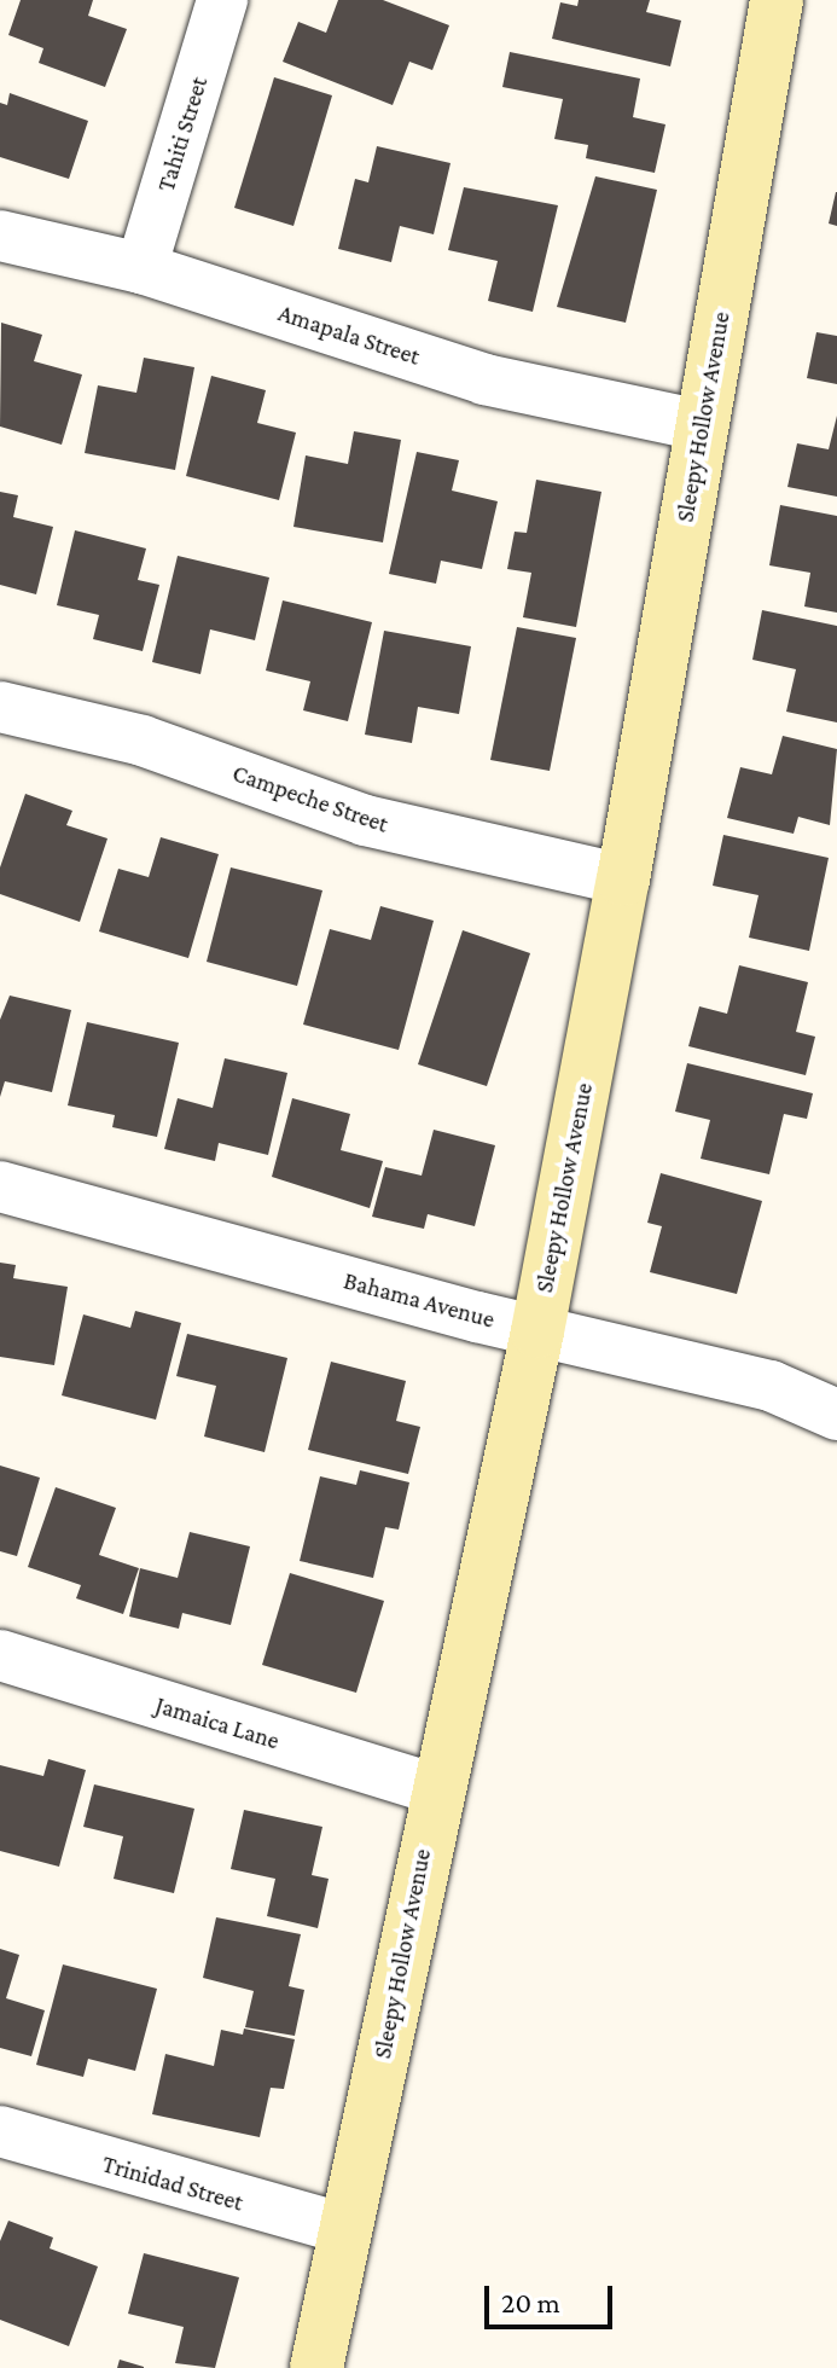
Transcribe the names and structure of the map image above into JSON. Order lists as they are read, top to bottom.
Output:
{
  "streets": {
    "street": [
      "Tahiti Street",
      "Amapala Street",
      "Sleepy Hollow Avenue",
      "Campeche Street",
      "Bahama Avenue",
      "Jamaica Lane",
      "Trinidad Street"
    ]
  },
  "crossings": [
    ["Tahiti Street", "Amapala Street"],
    ["Amapala Street", "Sleepy Hollow Avenue"],
    ["Sleepy Hollow Avenue", "Campeche Street"],
    ["Sleepy Hollow Avenue", "Bahama Avenue"],
    ["Sleepy Hollow Avenue", "Jamaica Lane"],
    ["Sleepy Hollow Avenue", "Trinidad Street"]
  ],
  "scale_bar": "20 m"
}
